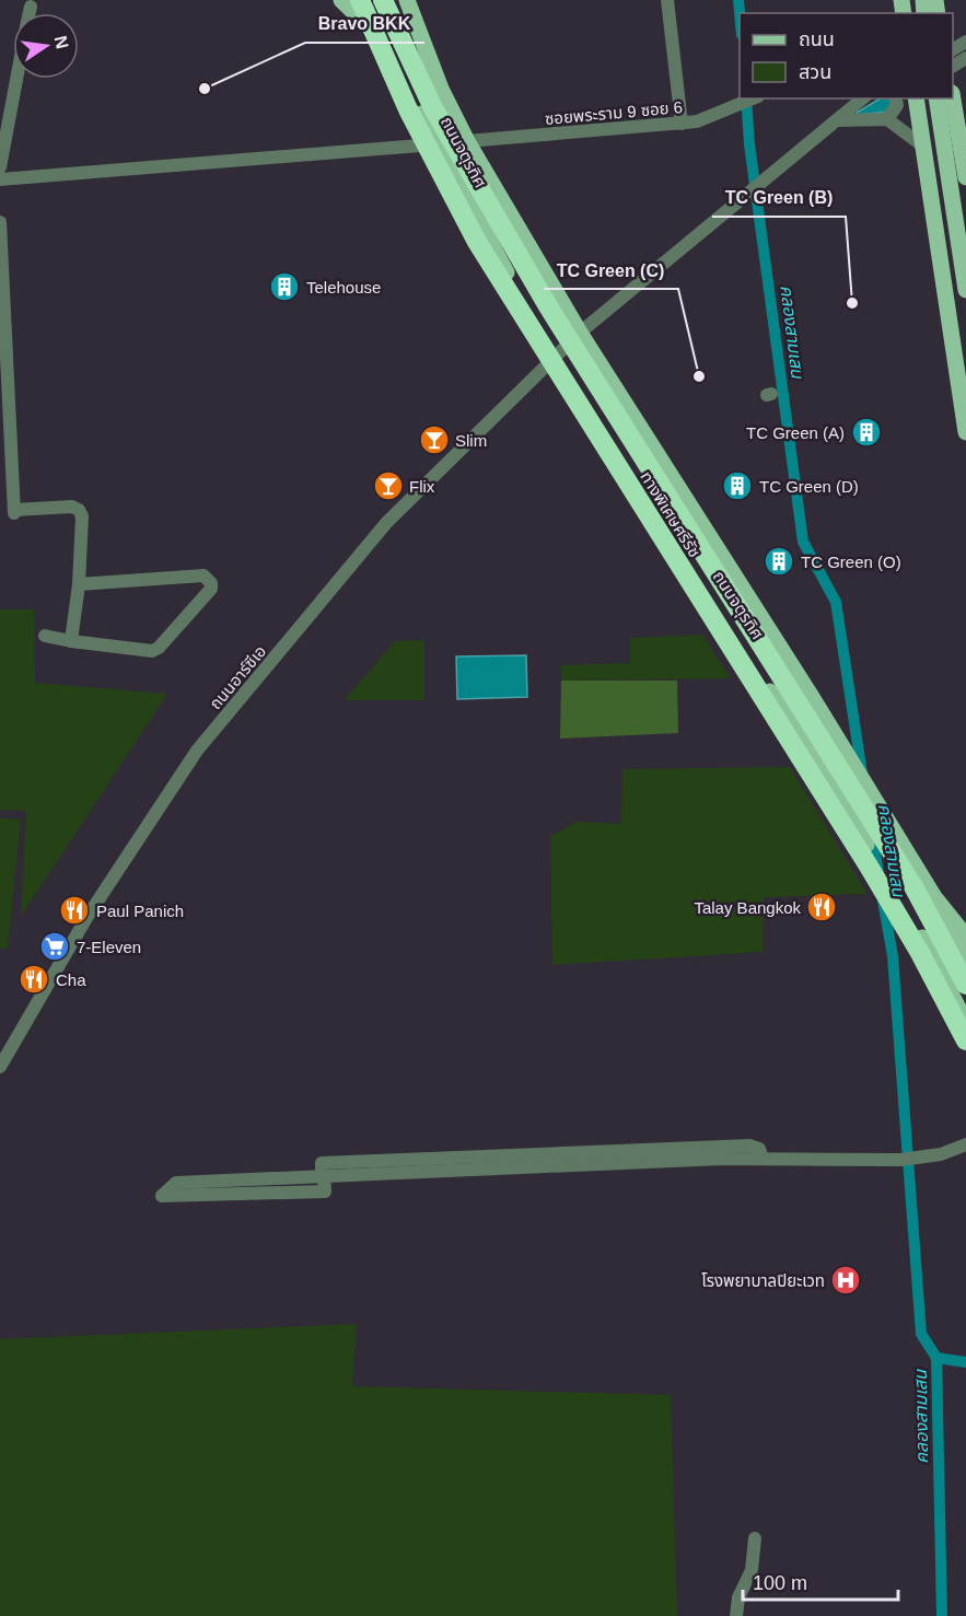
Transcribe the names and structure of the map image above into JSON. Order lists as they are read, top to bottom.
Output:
{
  "streets": {
    "highway": ["ทางพิเศษศรีรัช"],
    "main road": ["ถนนจตุรทิศ"],
    "street": ["ซอยพระราม 9 ซอย 6", "ถนนอาร์ซีเอ"]
  },
  "crossings": [
    ["ซอยพระราม 9 ซอย 6", "ถนนจตุรทิศ"],
    ["ถนนจตุรทิศ", "ถนนอาร์ซีเอ"]
  ],
  "water": ["คลองสามเสน"],
  "places": {
    "other": ["Bravo BKK", "TC Green (B)", "TC Green (C)"],
    "building": [
      "Telehouse",
      "TC Green (A)",
      "TC Green (D)",
      "TC Green (O)"
    ],
    "bar": ["Slim", "Flix"],
    "restaurant": ["Talay Bangkok", "Paul Panich", "Cha"],
    "supermarket": ["7-Eleven"],
    "hospital": ["โรงพยาบาลปิยะเวท"]
  },
  "legend": ["ถนน", "สวน"],
  "scale_bar": "100 m",
  "north": "right"
}
